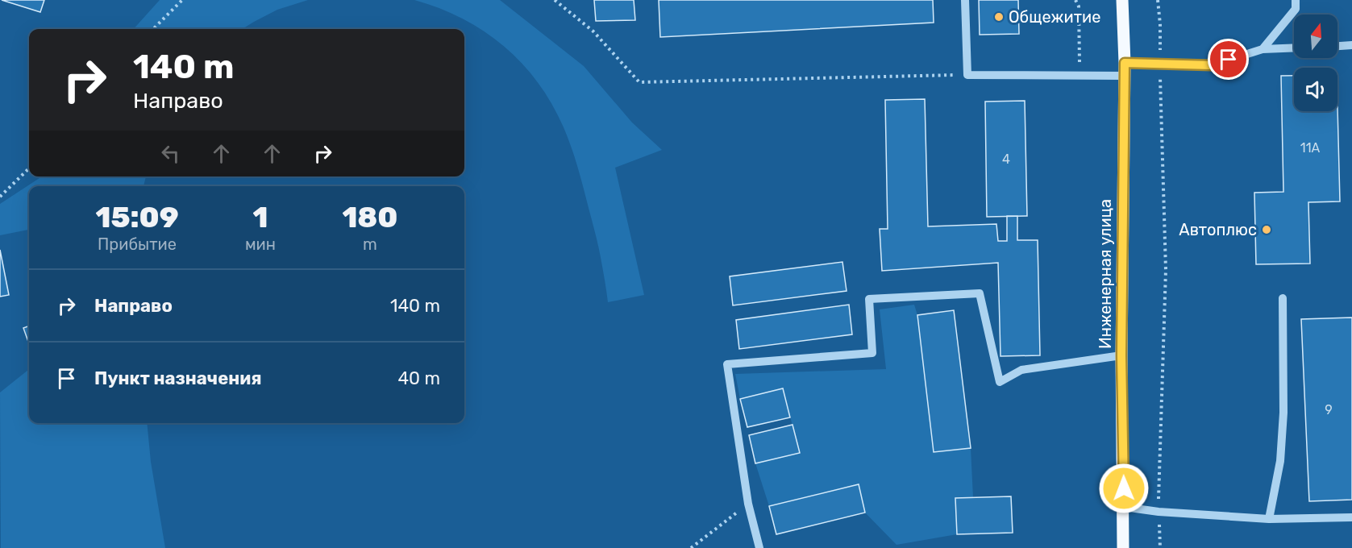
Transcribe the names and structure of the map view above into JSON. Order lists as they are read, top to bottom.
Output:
{
  "streets": {
    "main road": ["Инженерная улица"]
  },
  "places": ["Общежитие", "Автоплюс"],
  "house_numbers": ["11А", "4", "9"],
  "north": "top",
  "page": {
    "turn": ["140 m", "Направо"],
    "eta": [
      "15:09",
      "Прибытие",
      "1",
      "мин",
      "180",
      "m"
    ],
    "list": [
      {
        "name": "Направо",
        "value": "140 m"
      },
      {
        "name": "Пункт назначения",
        "value": "40 m"
      }
    ]
  }
}
